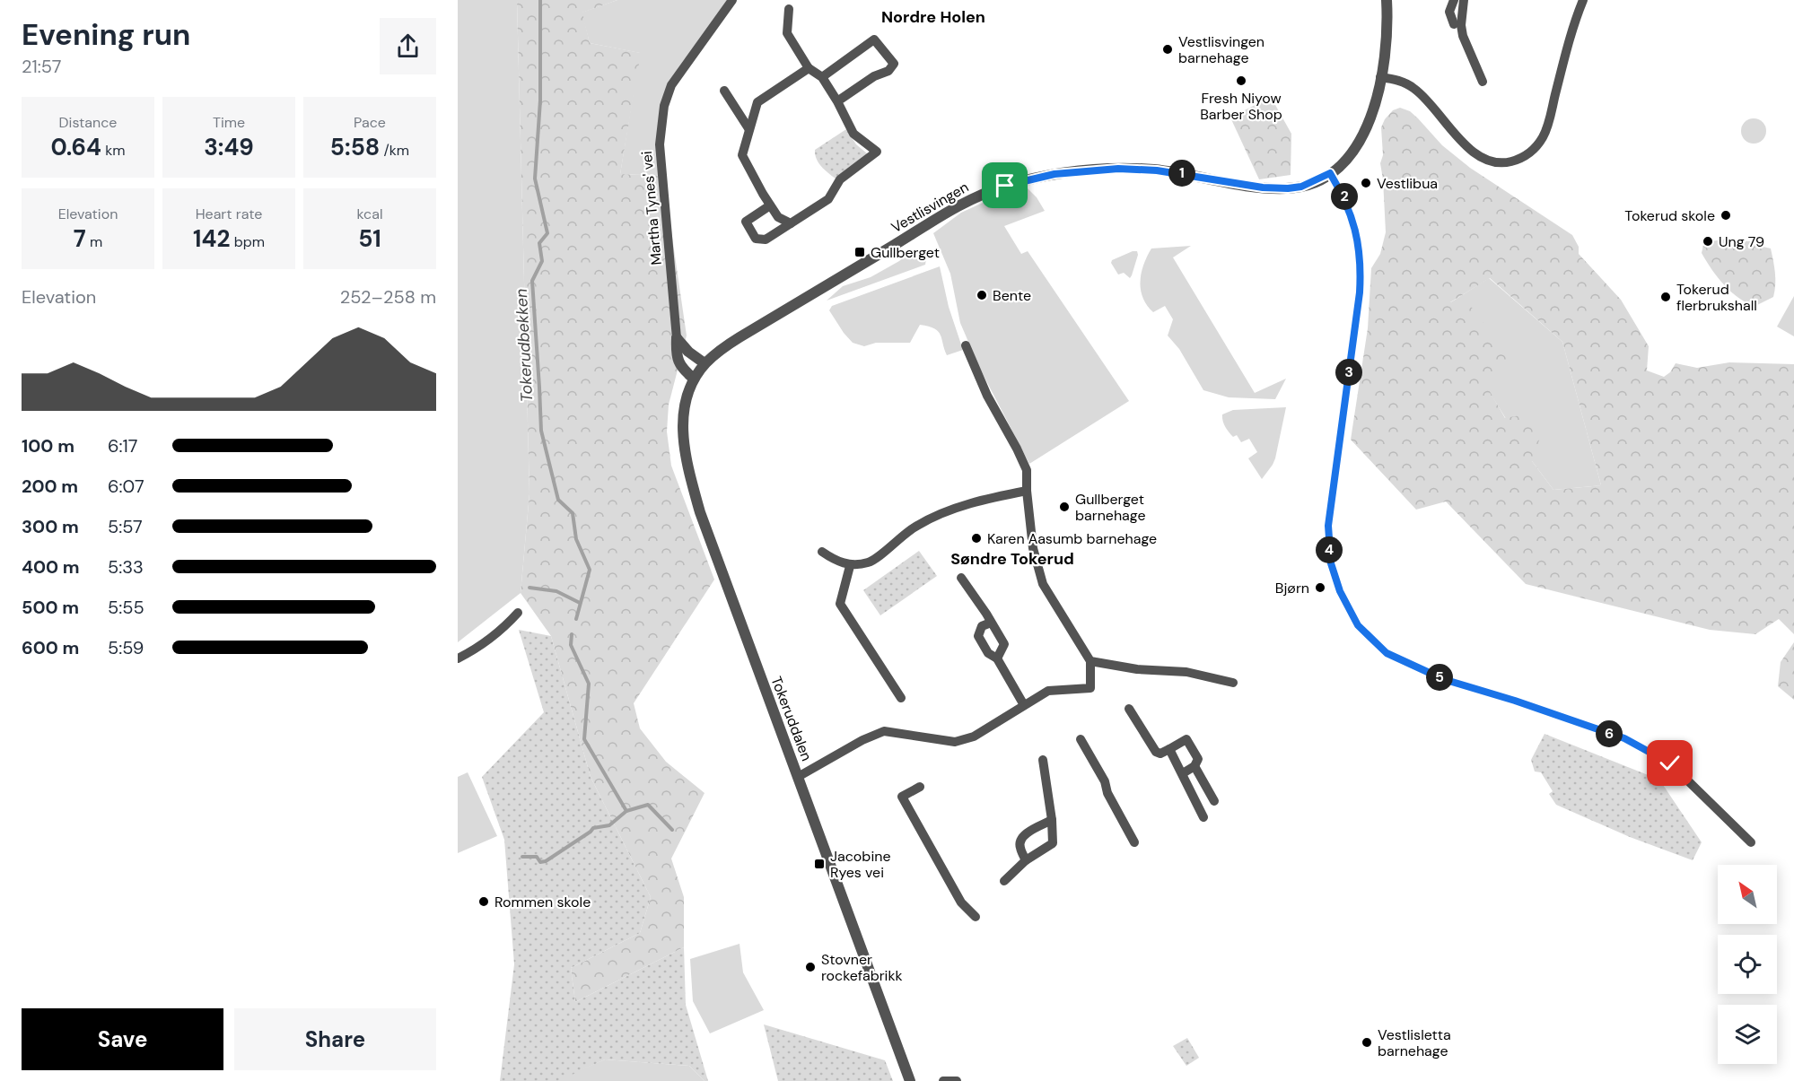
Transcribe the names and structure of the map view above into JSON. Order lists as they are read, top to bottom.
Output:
{
  "streets": {
    "street": ["Vestlisvingen", "Martha Tynes' vei", "Tokeruddalen"]
  },
  "crossings": [
    ["Vestlisvingen", "Tokeruddalen"]
  ],
  "districts": ["Nordre Holen", "Søndre Tokerud"],
  "water": ["Tokerudbekken"],
  "places": {
    "other": [
      "Vestlisvingen barnehage",
      "Fresh Niyow Barber Shop",
      "Vestlibua",
      "Tokerud skole",
      "Ung 79",
      "Bente",
      "Tokerud flerbrukshall",
      "Gullberget barnehage",
      "Karen Aasumb barnehage",
      "Bjørn",
      "Rommen skole",
      "Stovner rockefabrikk",
      "Vestlisletta barnehage"
    ],
    "transit": ["Gullberget", "Jacobine Ryes vei"]
  },
  "north": "top left",
  "page": {
    "heading": ["Evening run", "21:57"],
    "stats": [
      ["Distance", "0.64 km"],
      ["Time", "3:49"],
      ["Pace", "5:58 /km"],
      ["Elevation", "7 m"],
      ["Heart rate", "142 bpm"],
      ["kcal", "51"]
    ],
    "pins": [
      "1",
      "2",
      "3",
      "4",
      "5",
      "6"
    ],
    "chart": ["Elevation", "252–258 m"],
    "list": [
      {
        "name": "100 m",
        "note": "6:17"
      },
      {
        "name": "200 m",
        "note": "6:07"
      },
      {
        "name": "300 m",
        "note": "5:57"
      },
      {
        "name": "400 m",
        "note": "5:33"
      },
      {
        "name": "500 m",
        "note": "5:55"
      },
      {
        "name": "600 m",
        "note": "5:59"
      }
    ],
    "buttons": ["Save", "Share"]
  }
}
